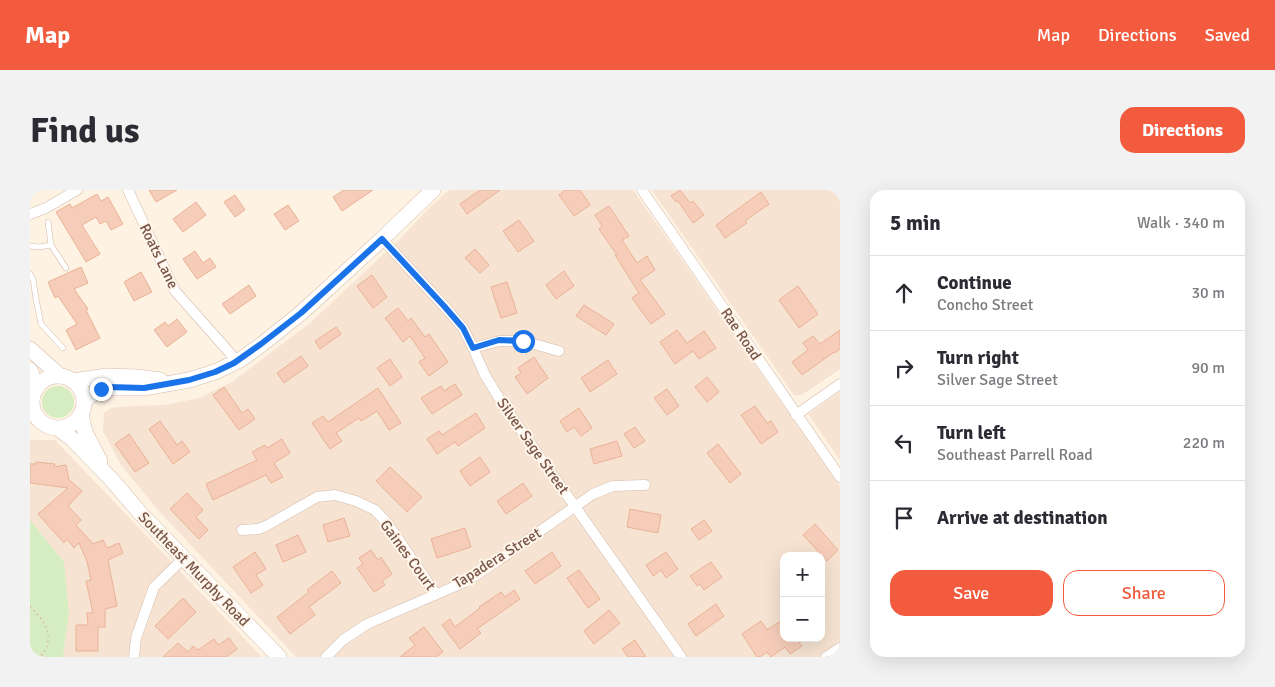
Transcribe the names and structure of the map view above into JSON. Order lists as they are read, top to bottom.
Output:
{
  "streets": {
    "main road": ["Southeast Murphy Road"],
    "street": [
      "Roats Lane",
      "Rae Road",
      "Silver Sage Street",
      "Gaines Court",
      "Tapadera Street"
    ]
  },
  "crossings": [
    ["Silver Sage Street", "Tapadera Street"],
    ["Gaines Court", "Tapadera Street"]
  ],
  "page": {
    "header": "Map",
    "nav": ["Map", "Directions", "Saved"],
    "buttons": [
      "Directions",
      ["Save", "Share"]
    ],
    "title": "Find us",
    "heading": ["5 min", "Walk · 340 m"],
    "list": [
      ["Continue", "Concho Street", "30 m"],
      ["Turn right", "Silver Sage Street", "90 m"],
      ["Turn left", "Southeast Parrell Road", "220 m"],
      "Arrive at destination"
    ],
    "map_buttons": ["+", "−"]
  }
}
